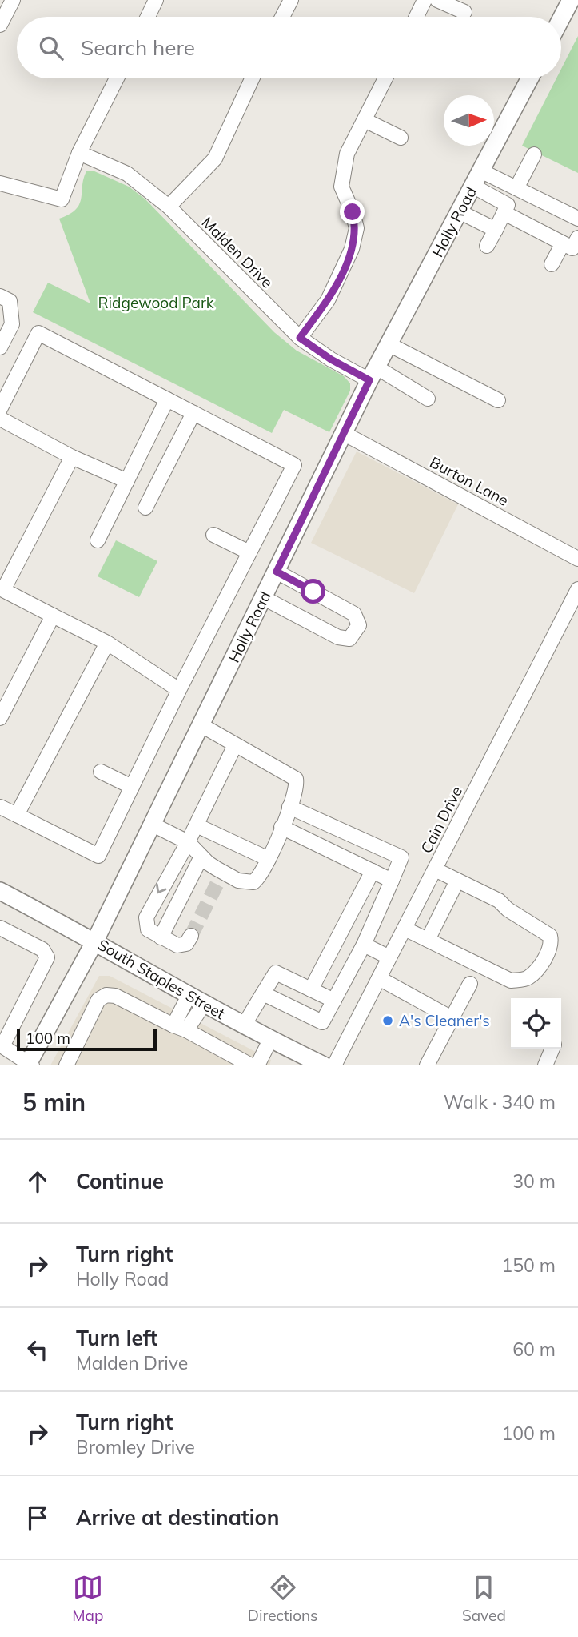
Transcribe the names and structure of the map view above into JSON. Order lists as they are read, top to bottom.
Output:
{
  "streets": {
    "main road": ["Holly Road", "South Staples Street"],
    "street": ["Malden Drive", "Burton Lane", "Cain Drive"]
  },
  "crossings": [
    ["Holly Road", "Malden Drive"],
    ["Holly Road", "Burton Lane"],
    ["Holly Road", "South Staples Street"]
  ],
  "parks": ["Ridgewood Park"],
  "places": ["A's Cleaner's"],
  "scale_bar": "100 m",
  "north": "right",
  "page": {
    "search": "Search here",
    "scale": "100 m",
    "heading": ["5 min", "Walk · 340 m"],
    "list": [
      ["Continue", "30 m"],
      ["Turn right", "Holly Road", "150 m"],
      ["Turn left", "Malden Drive", "60 m"],
      ["Turn right", "Bromley Drive", "100 m"],
      "Arrive at destination"
    ],
    "nav": ["Map", "Directions", "Saved"]
  }
}
